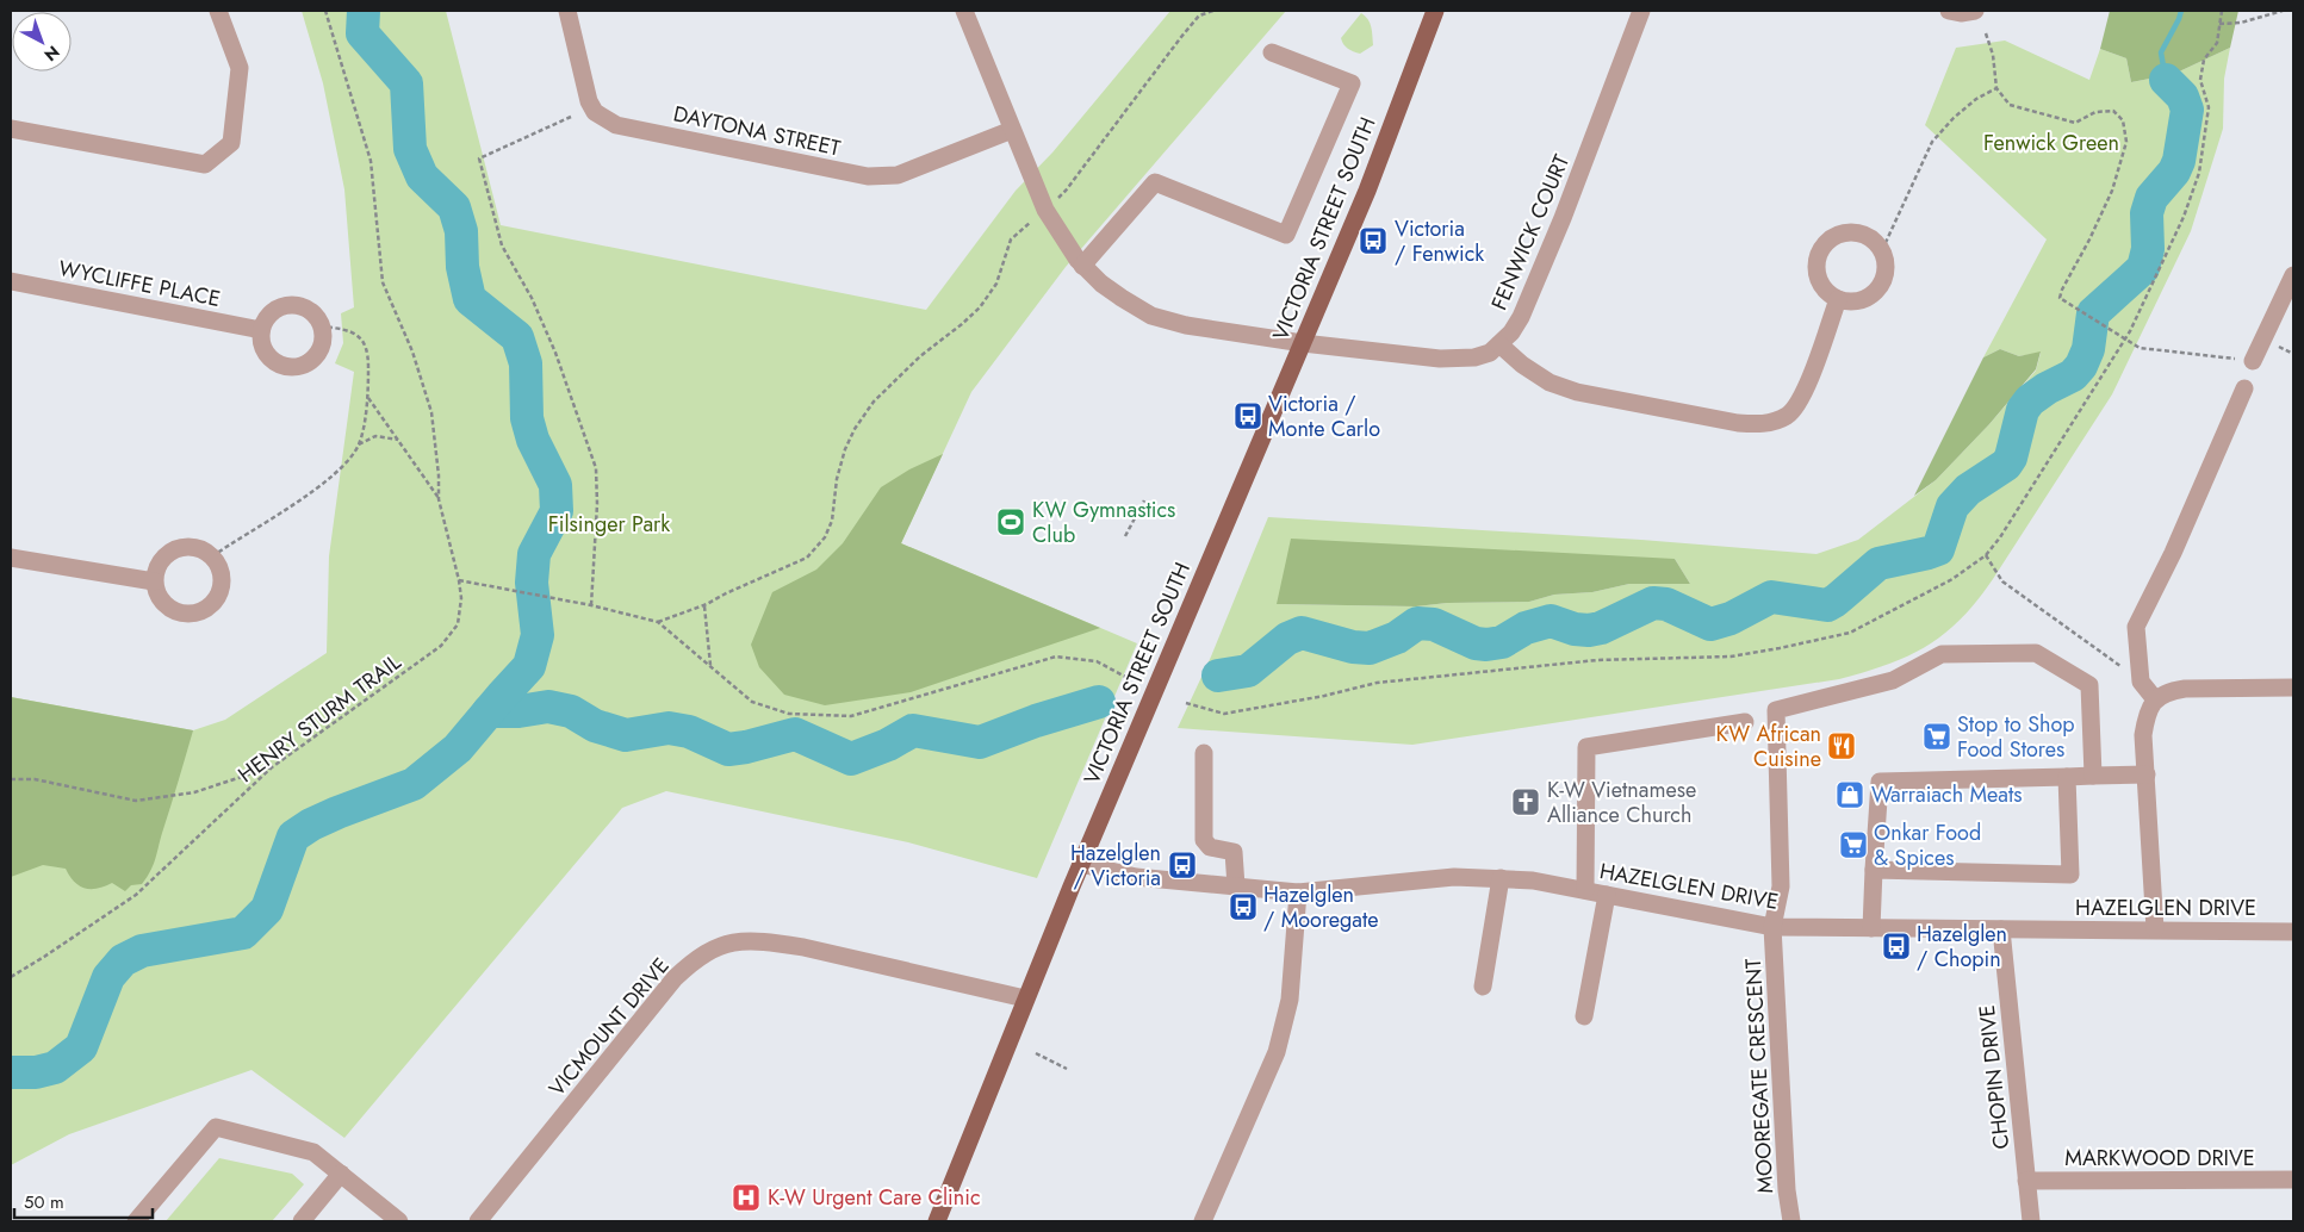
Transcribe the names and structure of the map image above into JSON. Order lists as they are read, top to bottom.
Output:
{
  "streets": {
    "main road": ["VICTORIA STREET SOUTH"],
    "street": [
      "DAYTONA STREET",
      "FENWICK COURT",
      "WYCLIFFE PLACE",
      "HAZELGLEN DRIVE",
      "VICMOUNT DRIVE",
      "MOOREGATE CRESCENT",
      "CHOPIN DRIVE",
      "MARKWOOD DRIVE"
    ],
    "path": ["HENRY STURM TRAIL"]
  },
  "crossings": [
    ["DAYTONA STREET", "FENWICK COURT"],
    ["VICTORIA STREET SOUTH", "FENWICK COURT"],
    ["VICTORIA STREET SOUTH", "HAZELGLEN DRIVE"],
    ["VICTORIA STREET SOUTH", "VICMOUNT DRIVE"],
    ["HAZELGLEN DRIVE", "MOOREGATE CRESCENT"],
    ["HAZELGLEN DRIVE", "CHOPIN DRIVE"],
    ["CHOPIN DRIVE", "MARKWOOD DRIVE"]
  ],
  "parks": ["Fenwick Green", "Filsinger Park"],
  "places": {
    "bus stop": [
      "Victoria / Fenwick",
      "Victoria / Monte Carlo",
      "Hazelglen / Victoria",
      "Hazelglen / Mooregate",
      "Hazelglen / Chopin"
    ],
    "sports": ["KW Gymnastics Club"],
    "supermarket": ["Stop to Shop Food Stores", "Onkar Food & Spices"],
    "restaurant": ["KW African Cuisine"],
    "shop": ["Warraiach Meats"],
    "church": ["K-W Vietnamese Alliance Church"],
    "hospital": ["K-W Urgent Care Clinic"]
  },
  "scale_bar": "50 m",
  "north": "bottom right"
}
